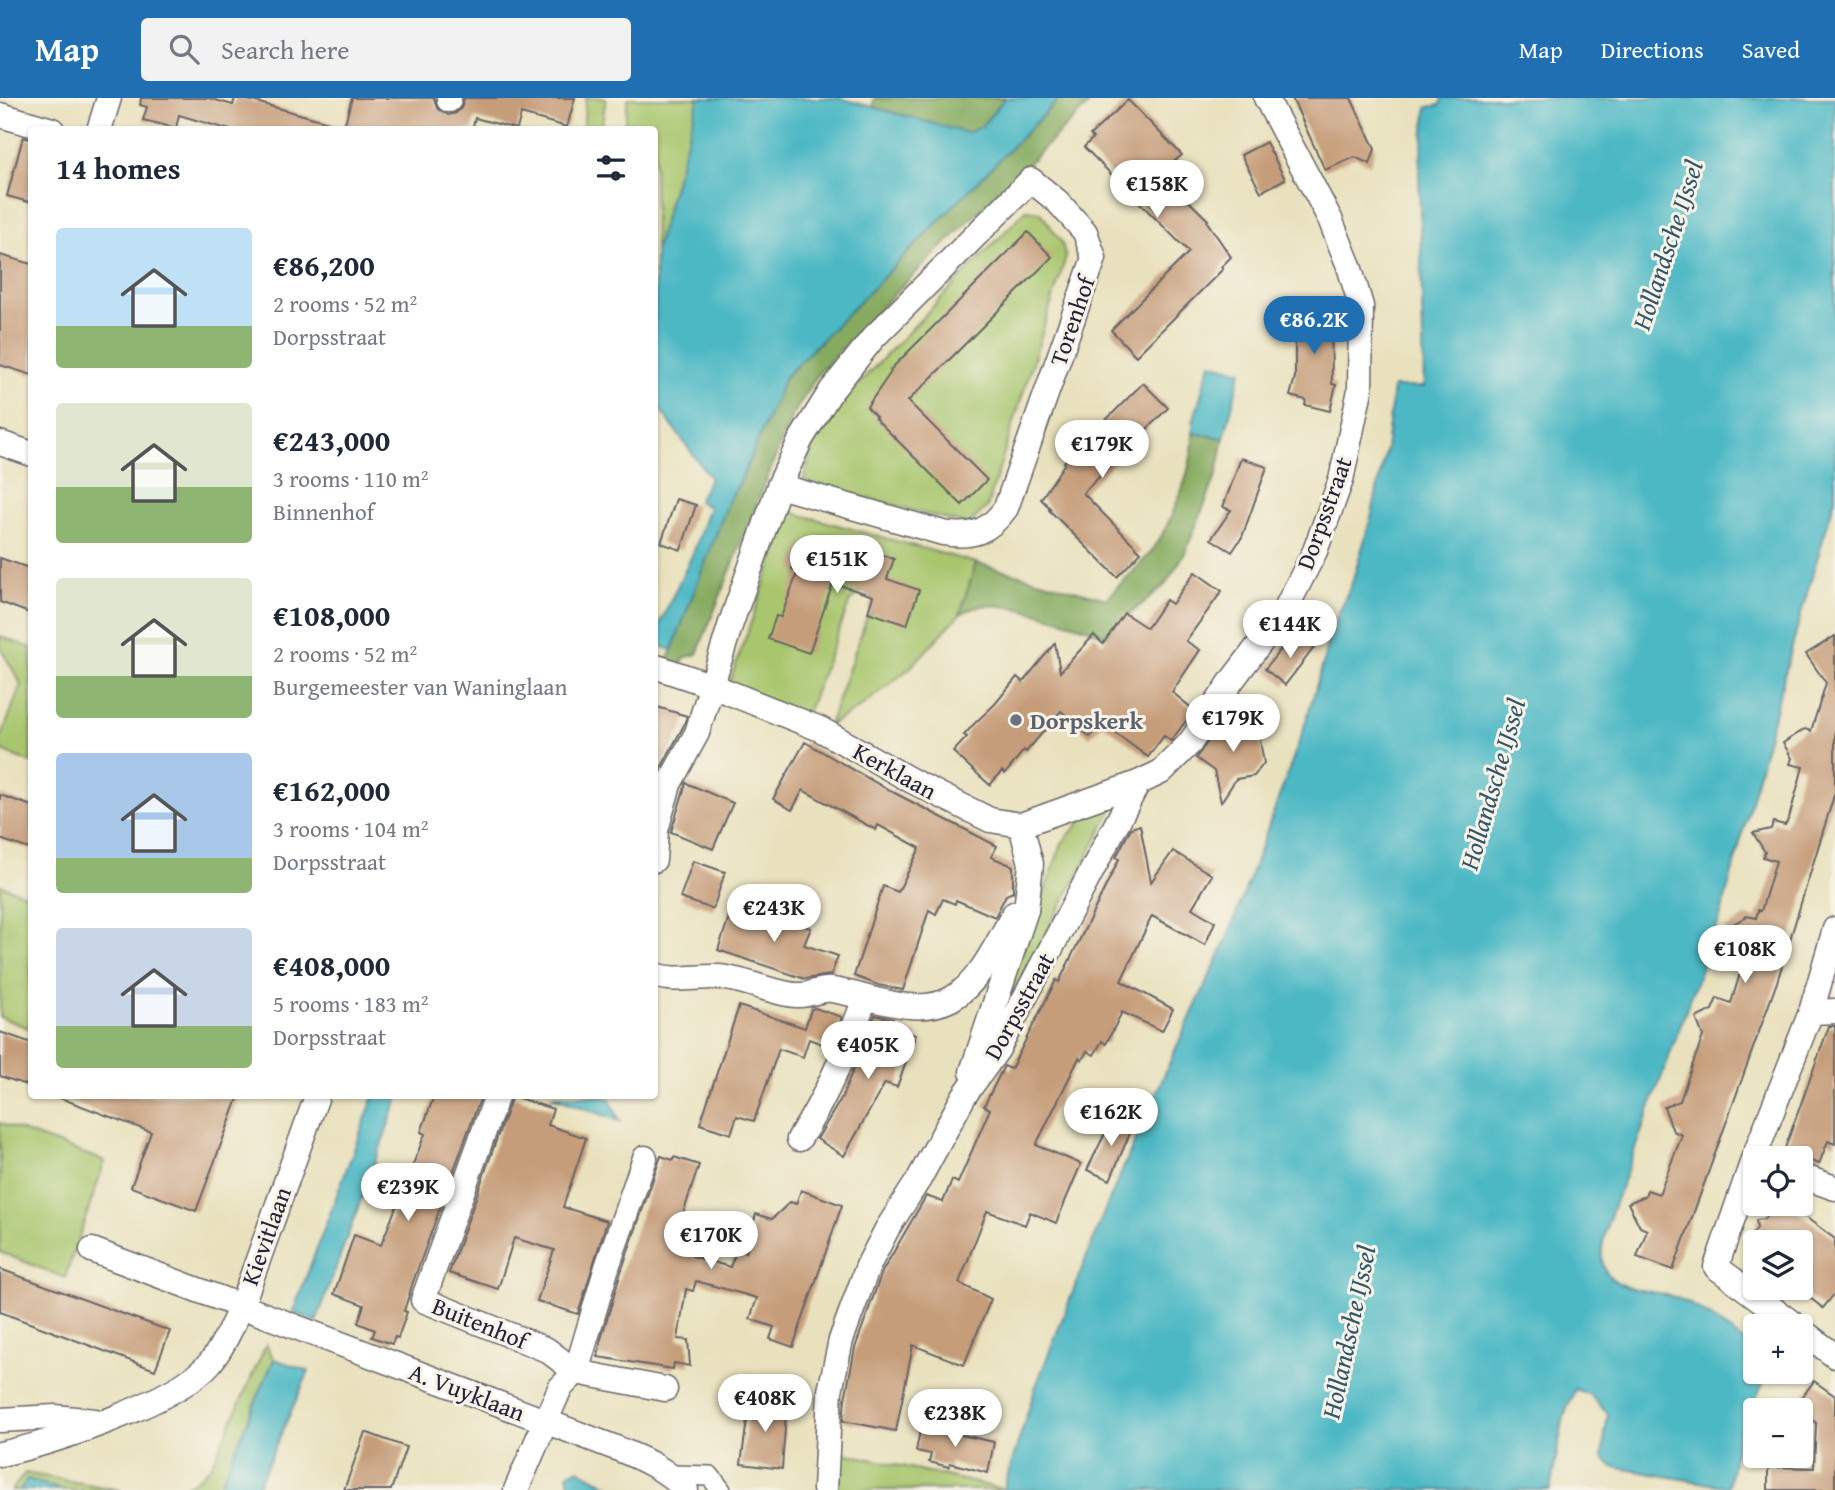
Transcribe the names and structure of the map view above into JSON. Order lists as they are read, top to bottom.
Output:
{
  "streets": {
    "street": [
      "Torenhof",
      "Dorpsstraat",
      "Kerklaan",
      "Kievitlaan",
      "Buitenhof",
      "A. Vuyklaan"
    ]
  },
  "crossings": [
    ["Torenhof", "Kerklaan"],
    ["Dorpsstraat", "Kerklaan"],
    ["Kievitlaan", "A. Vuyklaan"]
  ],
  "water": ["Hollandsche IJssel"],
  "places": ["Dorpskerk"],
  "page": {
    "header": "Map",
    "search": "Search here",
    "nav": ["Map", "Directions", "Saved"],
    "heading": "14 homes",
    "price": [
      "€158K",
      "€86.2K",
      "€179K",
      "€151K",
      "€144K",
      "€179K",
      "€243K",
      "€108K",
      "€405K",
      "€162K",
      "€239K",
      "€170K",
      "€408K",
      "€238K"
    ],
    "list": [
      {
        "name": "€86,200",
        "note": "2 rooms · 52 m² · Dorpsstraat"
      },
      {
        "name": "€243,000",
        "note": "3 rooms · 110 m² · Binnenhof"
      },
      {
        "name": "€108,000",
        "note": "2 rooms · 52 m² · Burgemeester van Waninglaan"
      },
      {
        "name": "€162,000",
        "note": "3 rooms · 104 m² · Dorpsstraat"
      },
      {
        "name": "€408,000",
        "note": "5 rooms · 183 m² · Dorpsstraat"
      }
    ],
    "map_buttons": ["+", "−"]
  }
}
